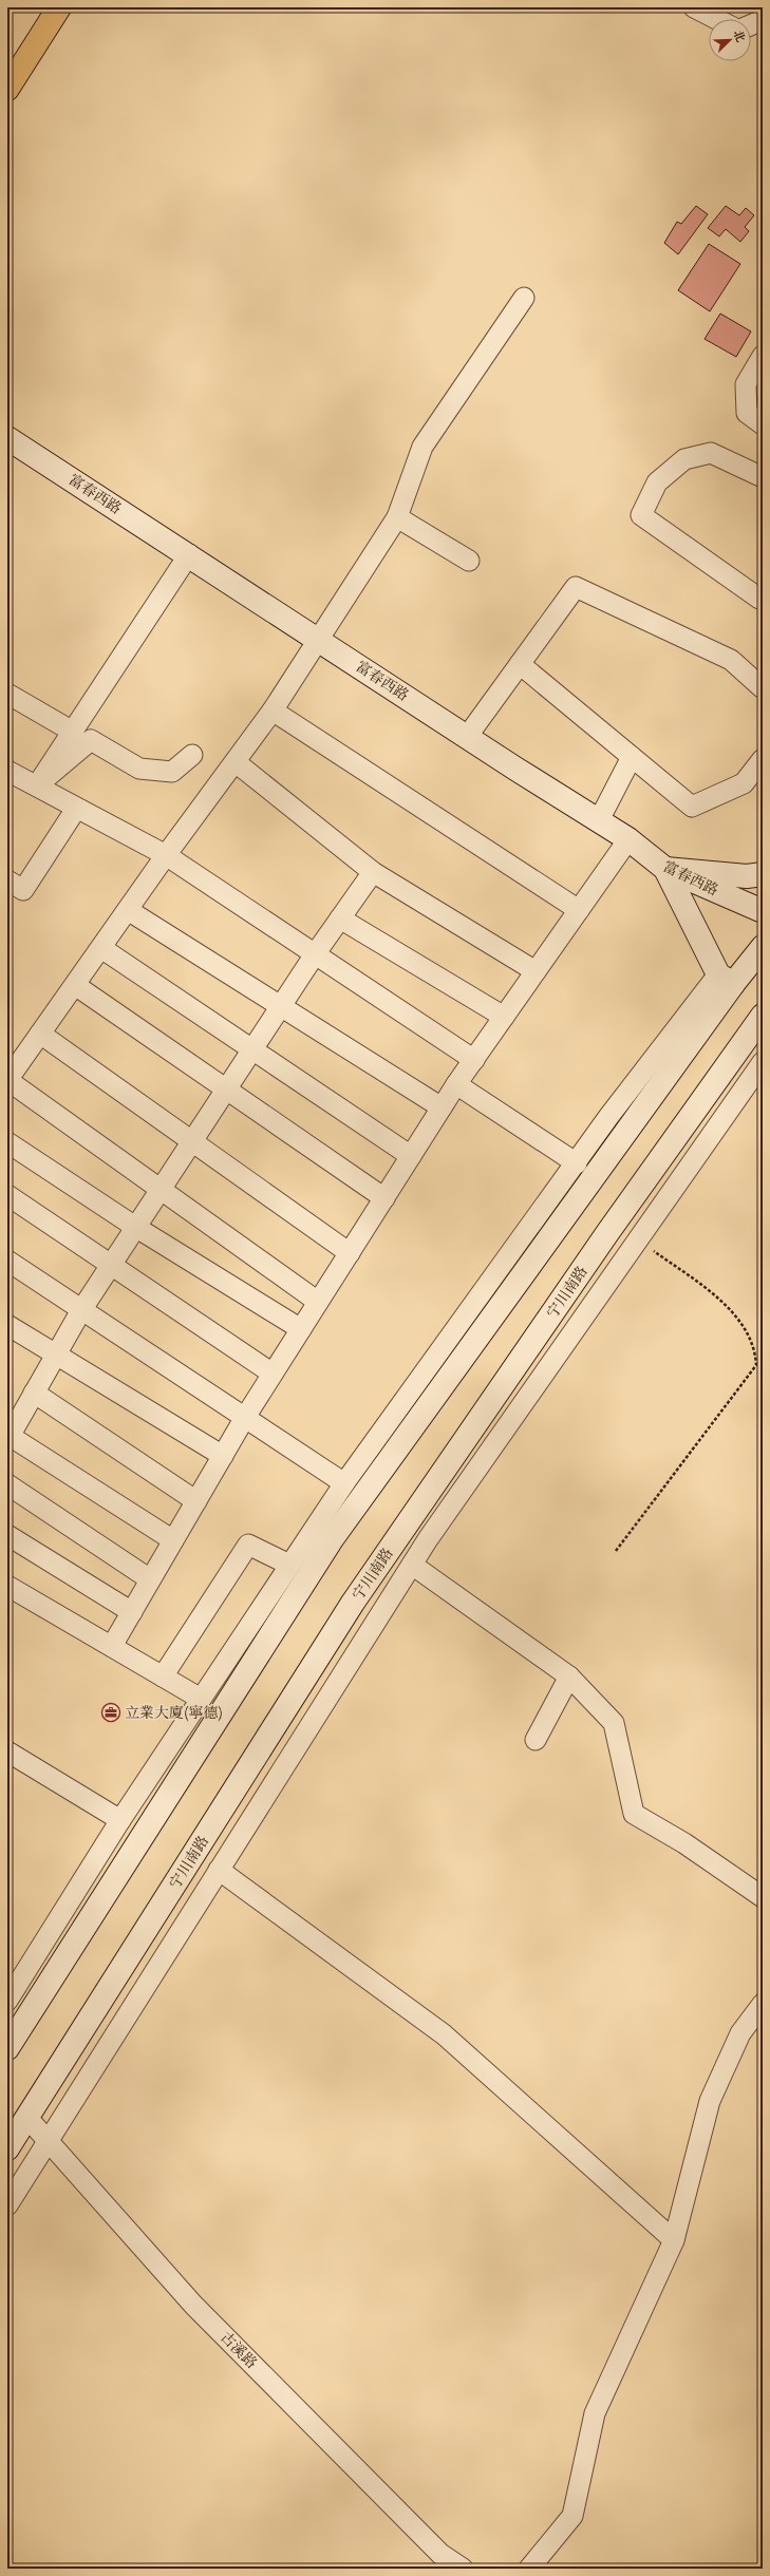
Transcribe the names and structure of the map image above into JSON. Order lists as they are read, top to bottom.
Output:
{
  "streets": {
    "main road": ["富春西路", "宁川南路"],
    "street": ["古溪路"]
  },
  "crossings": [
    ["宁川南路", "古溪路"]
  ],
  "places": {
    "office": ["立業大廈(寧德)"]
  },
  "north": "top right"
}
